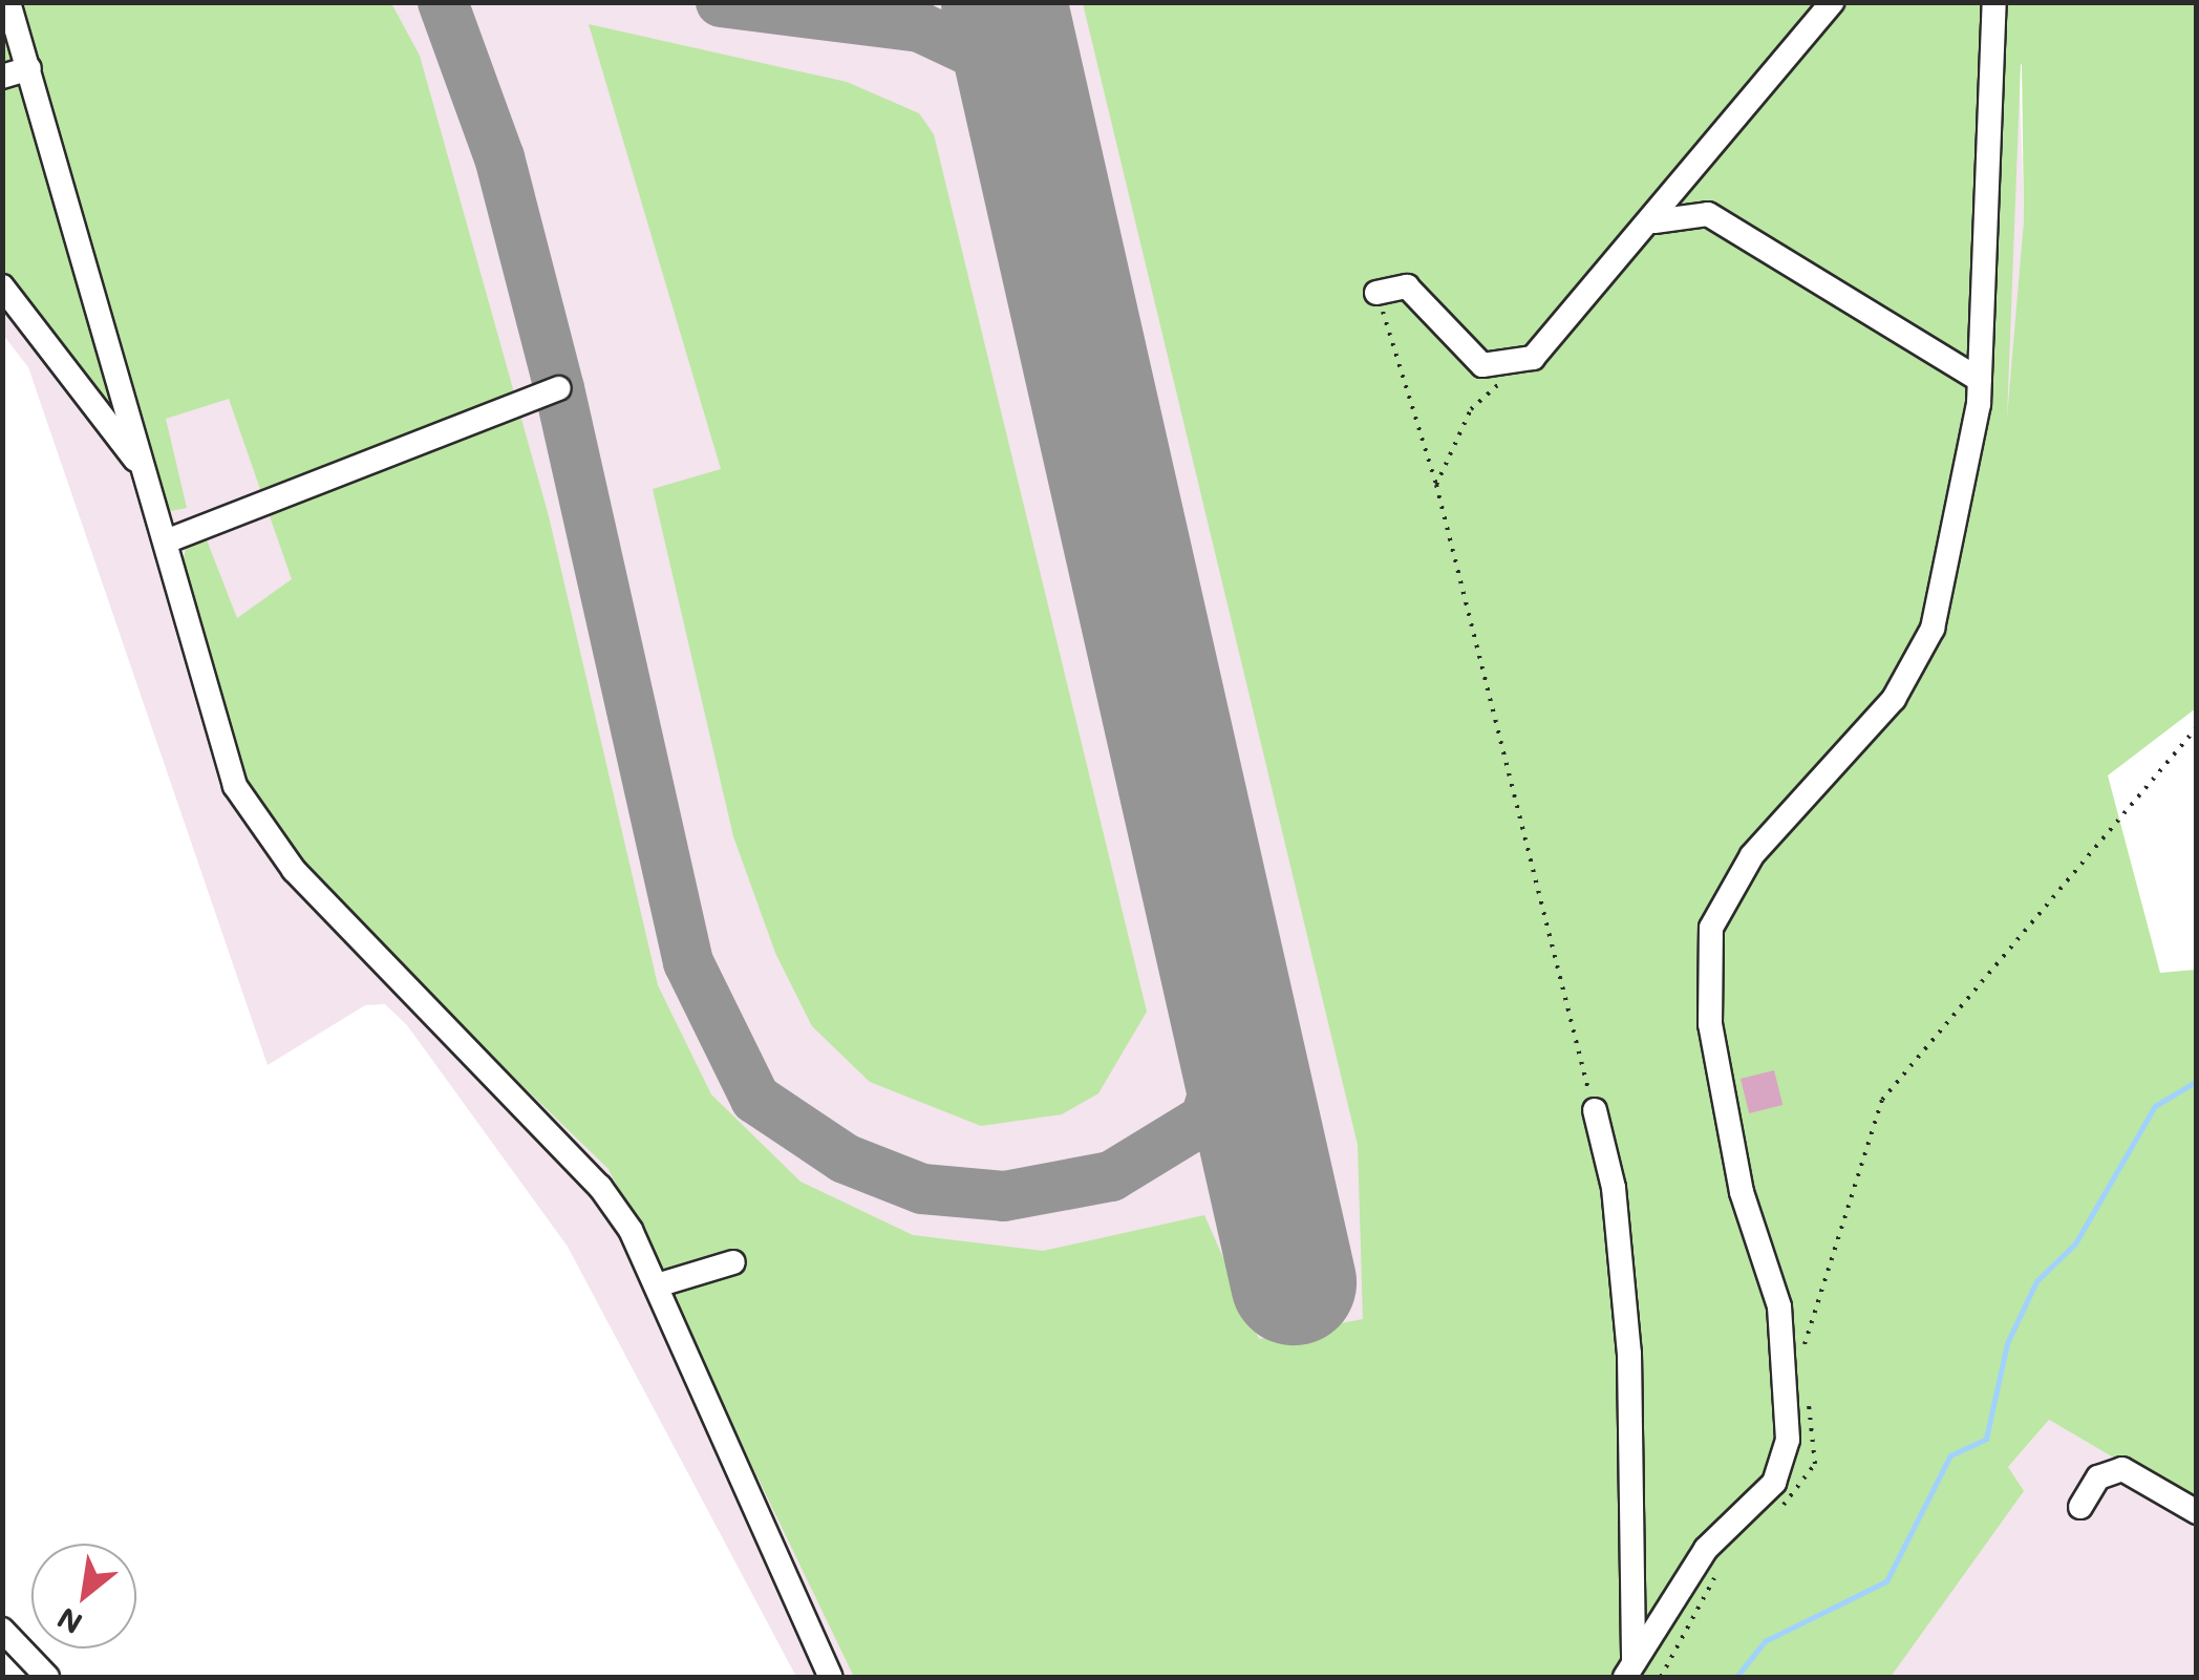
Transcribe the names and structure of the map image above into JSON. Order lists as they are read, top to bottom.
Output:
{
  "north": "bottom left"
}
